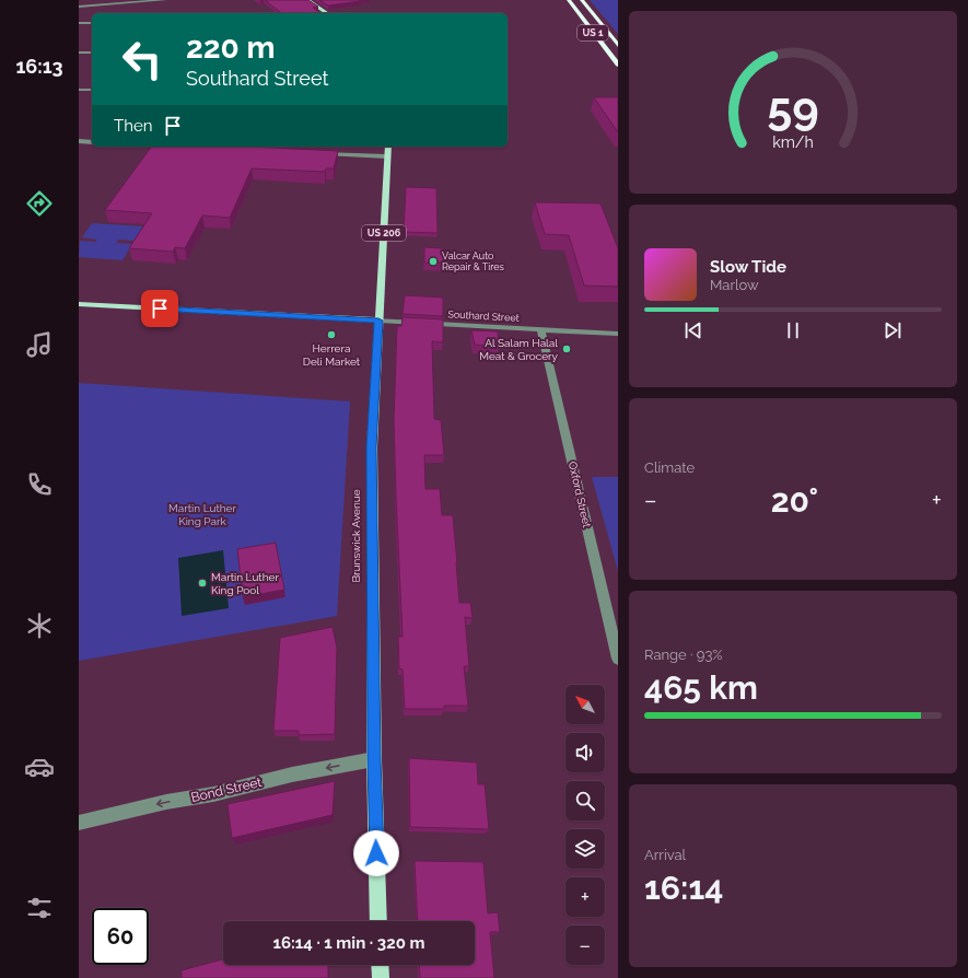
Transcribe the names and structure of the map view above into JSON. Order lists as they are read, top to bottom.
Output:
{
  "streets": {
    "highway": ["US 1"],
    "main road": ["US 206", "Southard Street", "Brunswick Avenue"],
    "street": ["Oxford Street", "Bond Street"]
  },
  "crossings": [
    ["Southard Street", "Oxford Street"],
    ["Southard Street", "Brunswick Avenue"],
    ["Brunswick Avenue", "Bond Street"]
  ],
  "one_way": ["Bond Street"],
  "parks": ["Martin Luther King Park"],
  "places": [
    "Valcar Auto Repair & Tires",
    "Herrera Deli Market",
    "Al Salam Halal Meat & Grocery",
    "Martin Luther King Pool"
  ],
  "north": "top left",
  "page": {
    "tabs": "16:13",
    "turn": ["220 m", "Southard Street"],
    "then": "Then",
    "song": ["Slow Tide", "Marlow"],
    "tile": [
      "Climate",
      ["Range · 93%", "465 km"],
      ["Arrival", "16:14"]
    ],
    "heat": ["−", "20°", "+"],
    "map_buttons": ["+", "−"],
    "limit": "60",
    "trip": "16:14 · 1 min · 320 m",
    "gauge": ["59", "km/h"]
  }
}
